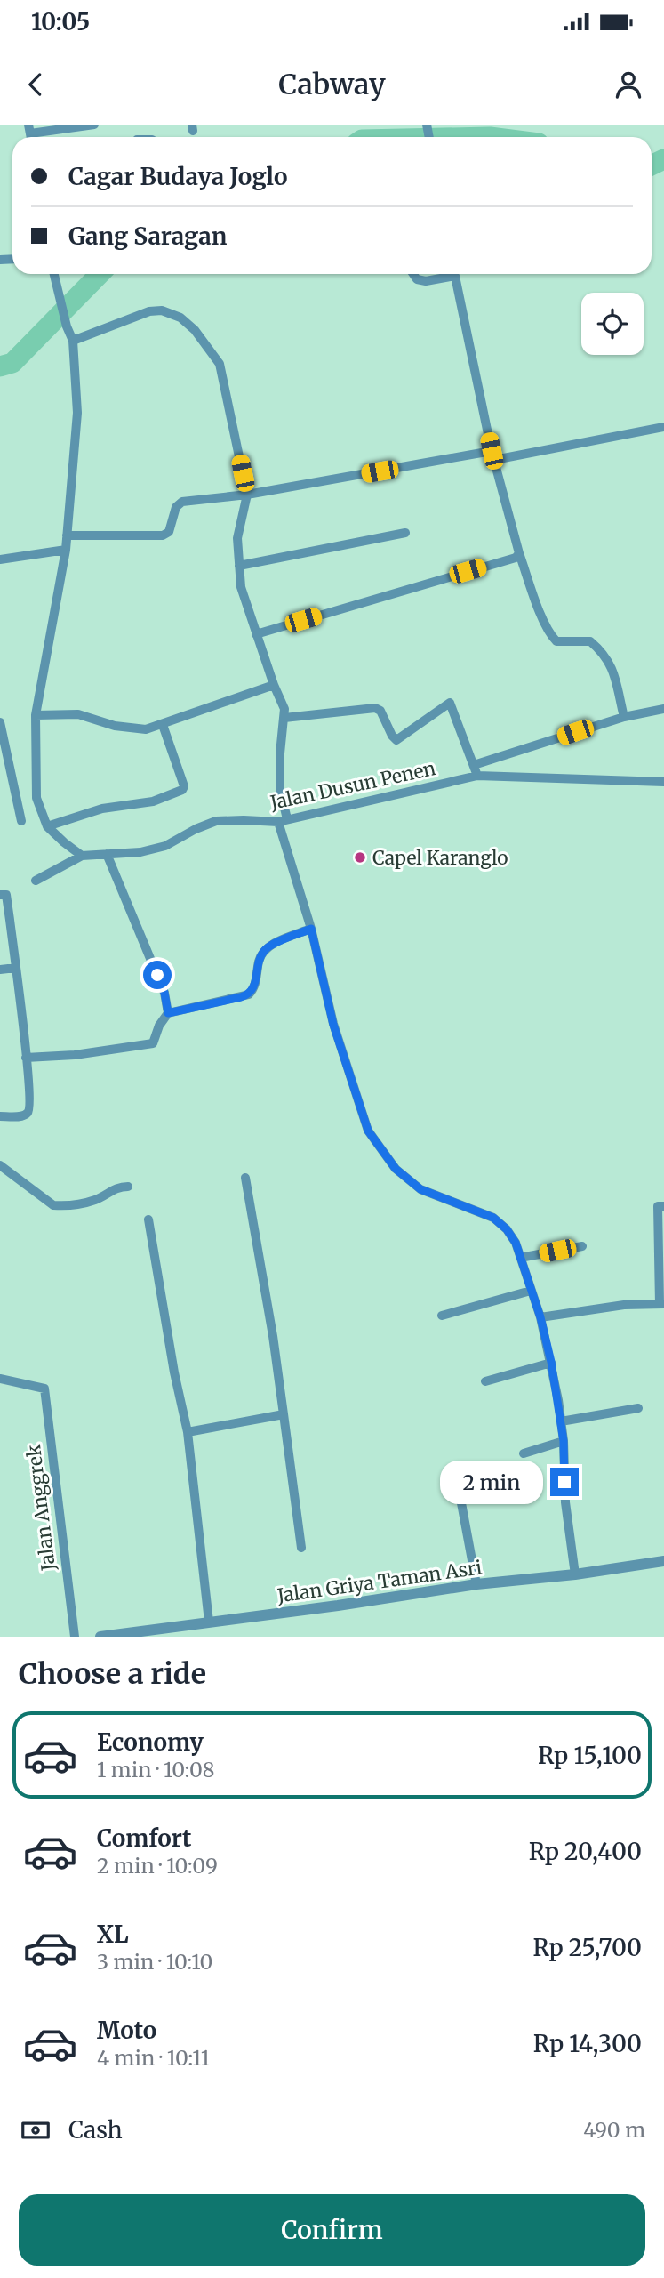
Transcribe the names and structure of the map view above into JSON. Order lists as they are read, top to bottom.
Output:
{
  "streets": {
    "street": ["Jalan Dusun Penen", "Jalan Anggrek", "Jalan Griya Taman Asri"]
  },
  "places": ["Capel Karanglo"],
  "page": {
    "status": "10:05",
    "header": "Cabway",
    "banner": ["Cagar Budaya Joglo", "Gang Saragan"],
    "bubble": "2 min",
    "heading": "Choose a ride",
    "list": [
      {
        "name": "Economy",
        "note": "1 min · 10:08",
        "value": "Rp 15,100"
      },
      {
        "name": "Comfort",
        "note": "2 min · 10:09",
        "value": "Rp 20,400"
      },
      {
        "name": "XL",
        "note": "3 min · 10:10",
        "value": "Rp 25,700"
      },
      {
        "name": "Moto",
        "note": "4 min · 10:11",
        "value": "Rp 14,300"
      }
    ],
    "pay": ["Cash", "490 m"],
    "buttons": "Confirm"
  }
}
